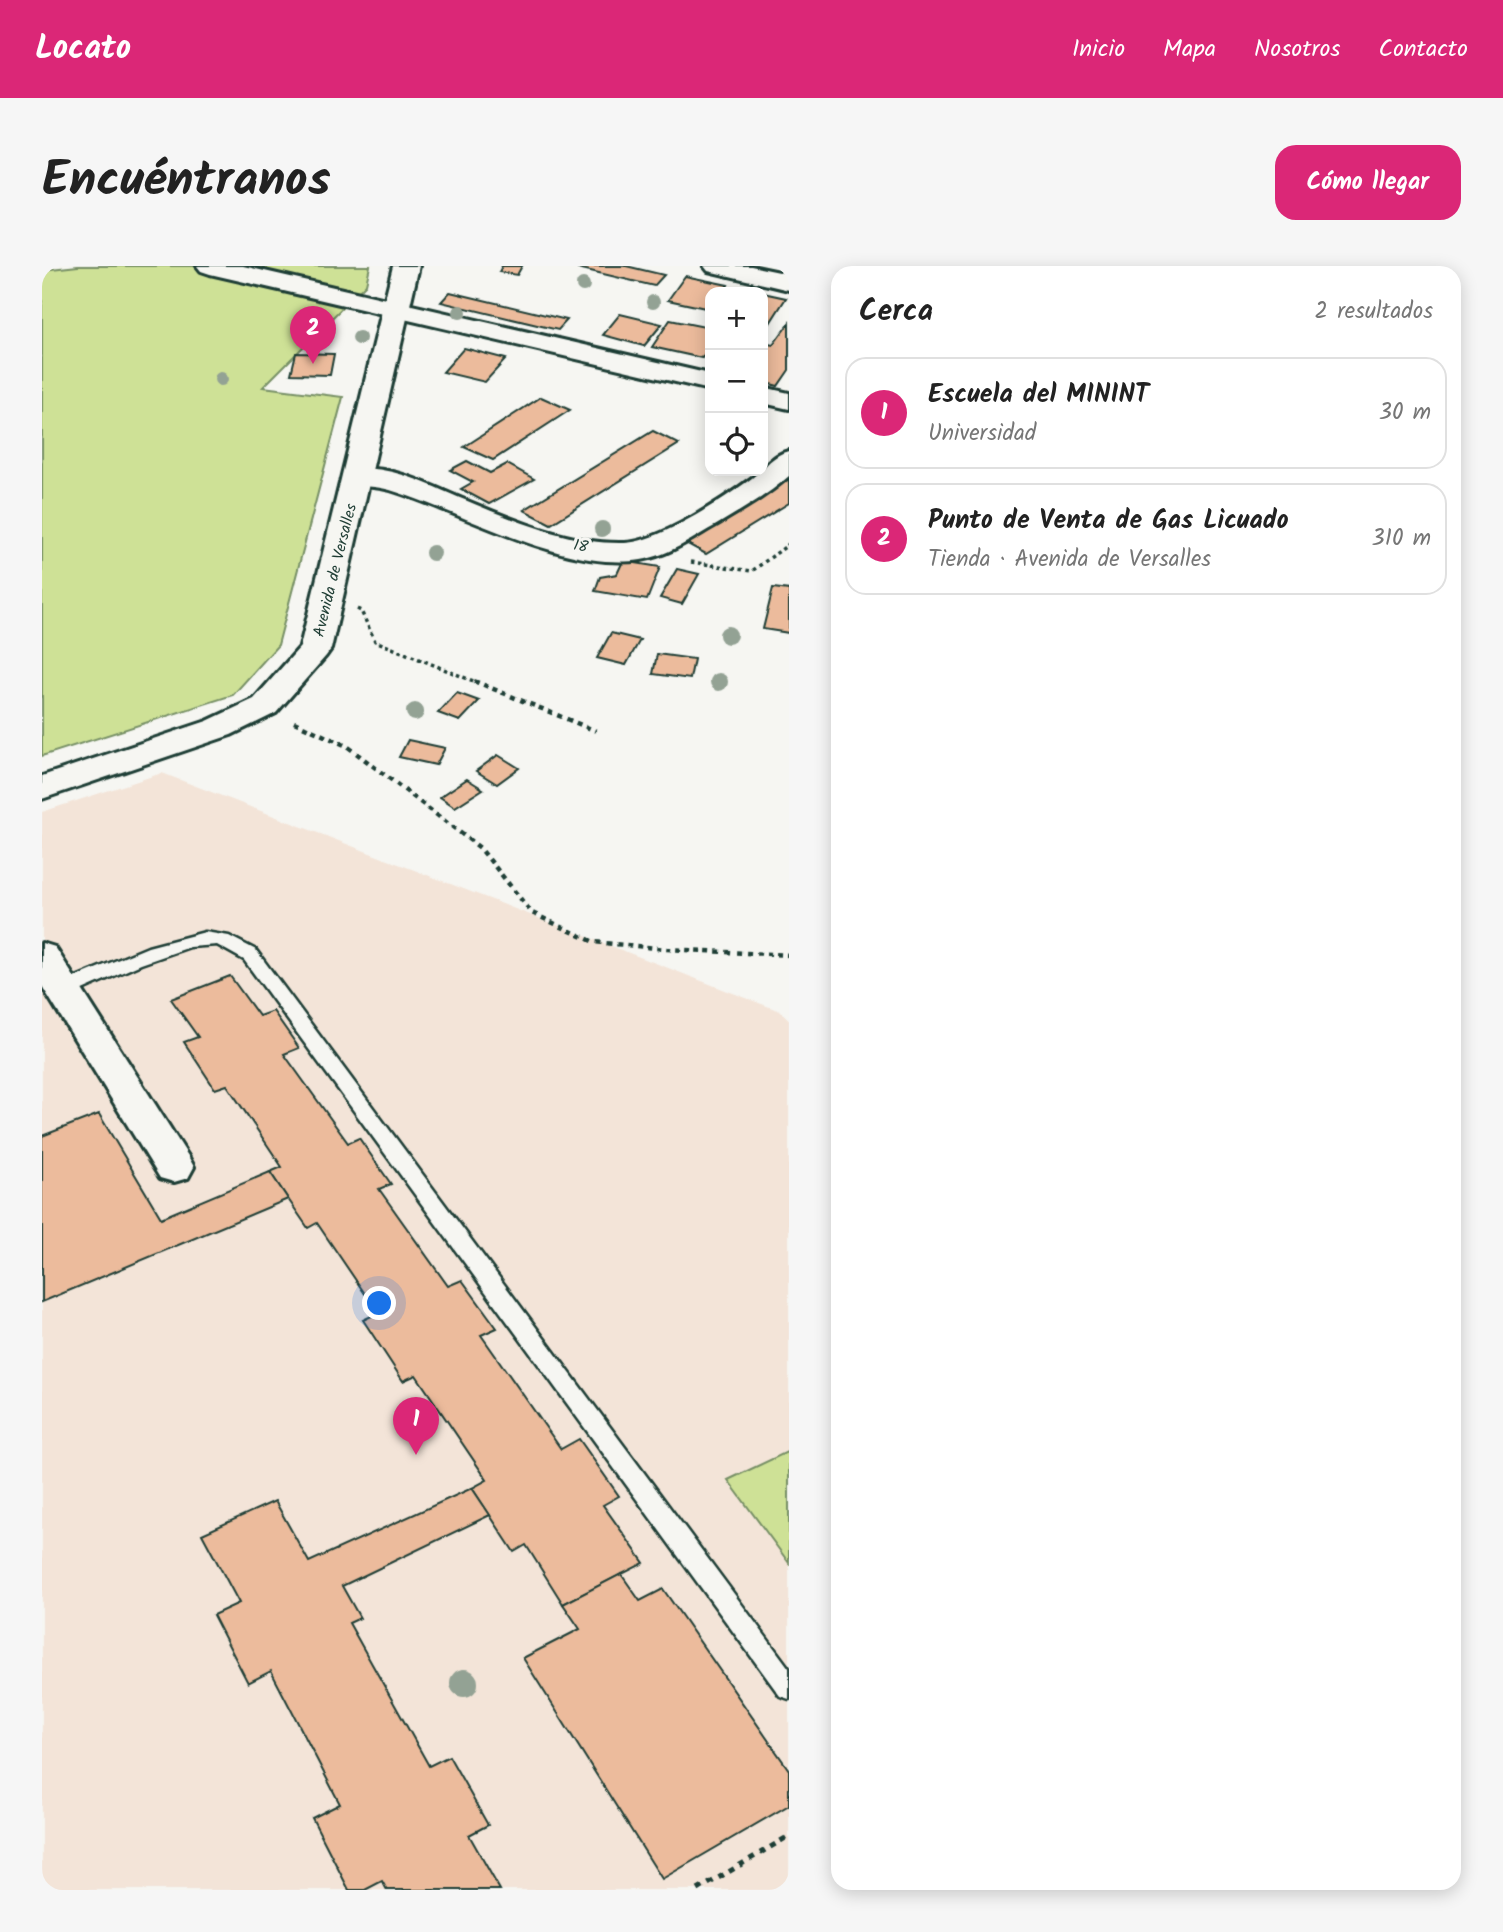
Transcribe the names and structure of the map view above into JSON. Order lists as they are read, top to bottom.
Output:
{
  "streets": {
    "street": ["18", "Avenida de Versalles"]
  },
  "crossings": [
    ["18", "Avenida de Versalles"]
  ],
  "page": {
    "header": "Locato",
    "nav": [
      "Inicio",
      "Mapa",
      "Nosotros",
      "Contacto"
    ],
    "title": "Encuéntranos",
    "buttons": "Cómo llegar",
    "heading": ["Cerca", "2 resultados"],
    "map_buttons": ["+", "−"],
    "pins": ["2", "1"],
    "list": [
      {
        "mark": "1",
        "name": "Escuela del MININT",
        "note": "Universidad",
        "value": "30 m"
      },
      {
        "mark": "2",
        "name": "Punto de Venta de Gas Licuado",
        "note": "Tienda · Avenida de Versalles",
        "value": "310 m"
      }
    ]
  }
}
